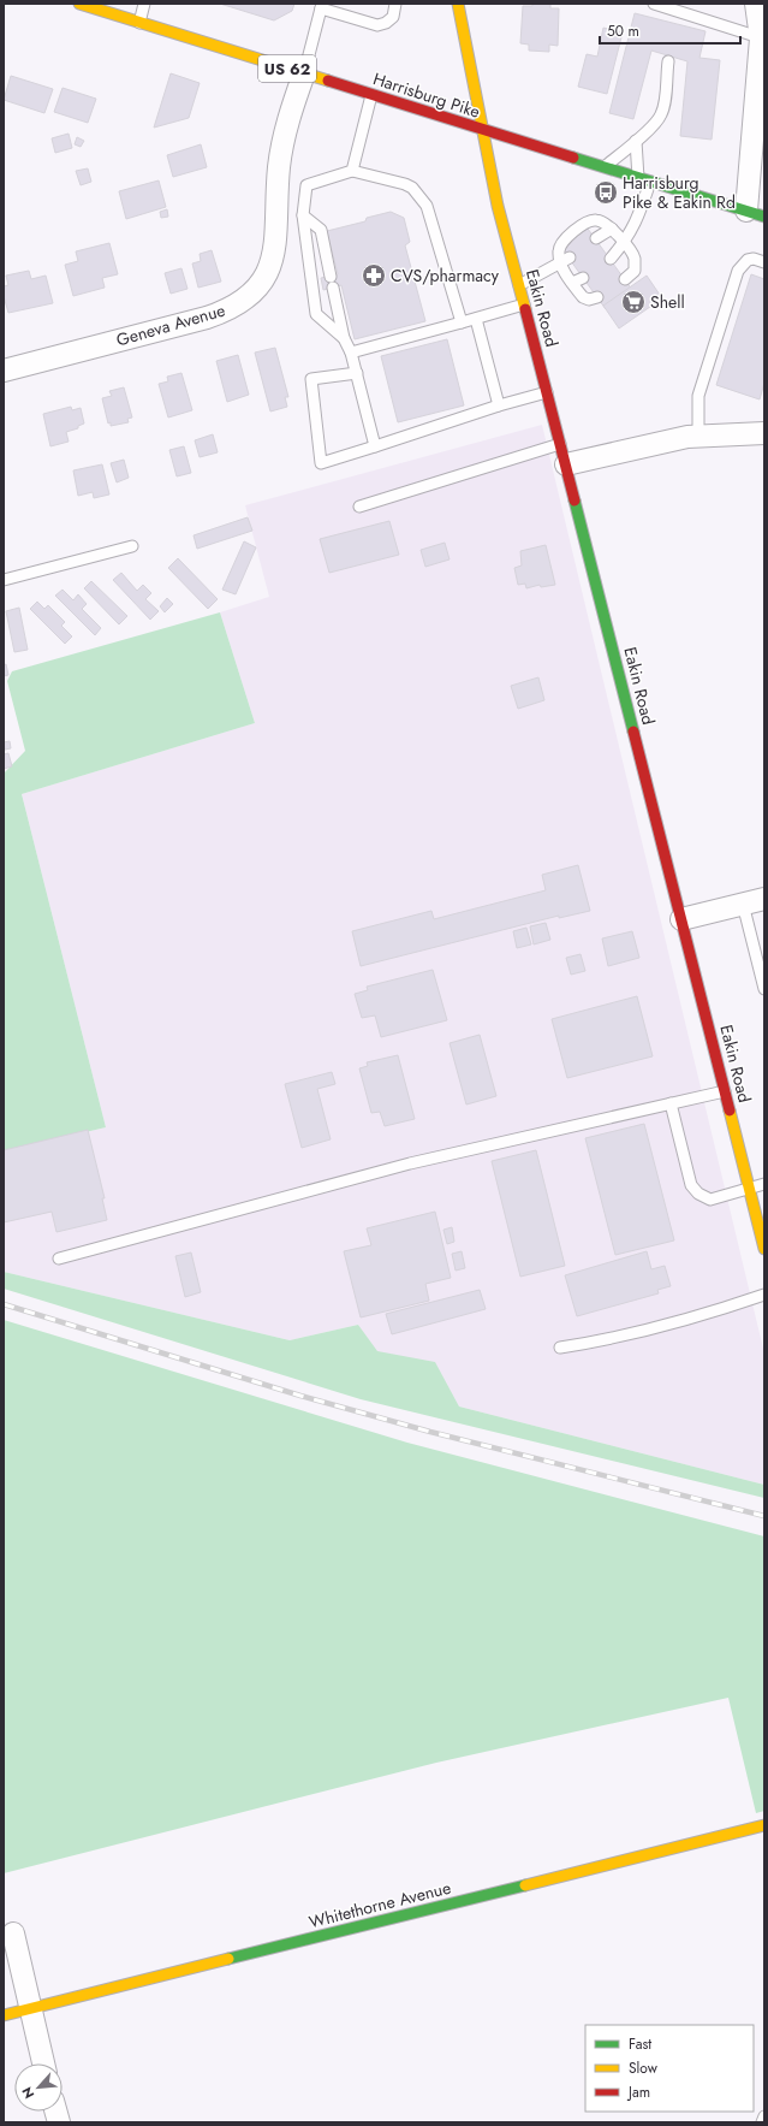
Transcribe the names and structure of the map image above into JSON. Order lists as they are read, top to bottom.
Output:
{
  "streets": {
    "street": [
      "US 62",
      "Harrisburg Pike",
      "Eakin Road",
      "Geneva Avenue",
      "Whitethorne Avenue"
    ]
  },
  "crossings": [
    ["Harrisburg Pike", "Eakin Road"],
    ["Harrisburg Pike", "Geneva Avenue"]
  ],
  "places": {
    "bus stop": ["Harrisburg Pike & Eakin Rd"],
    "pharmacy": ["CVS/pharmacy"],
    "supermarket": ["Shell"]
  },
  "legend": ["Fast", "Slow", "Jam"],
  "scale_bar": "50 m",
  "north": "bottom left"
}
